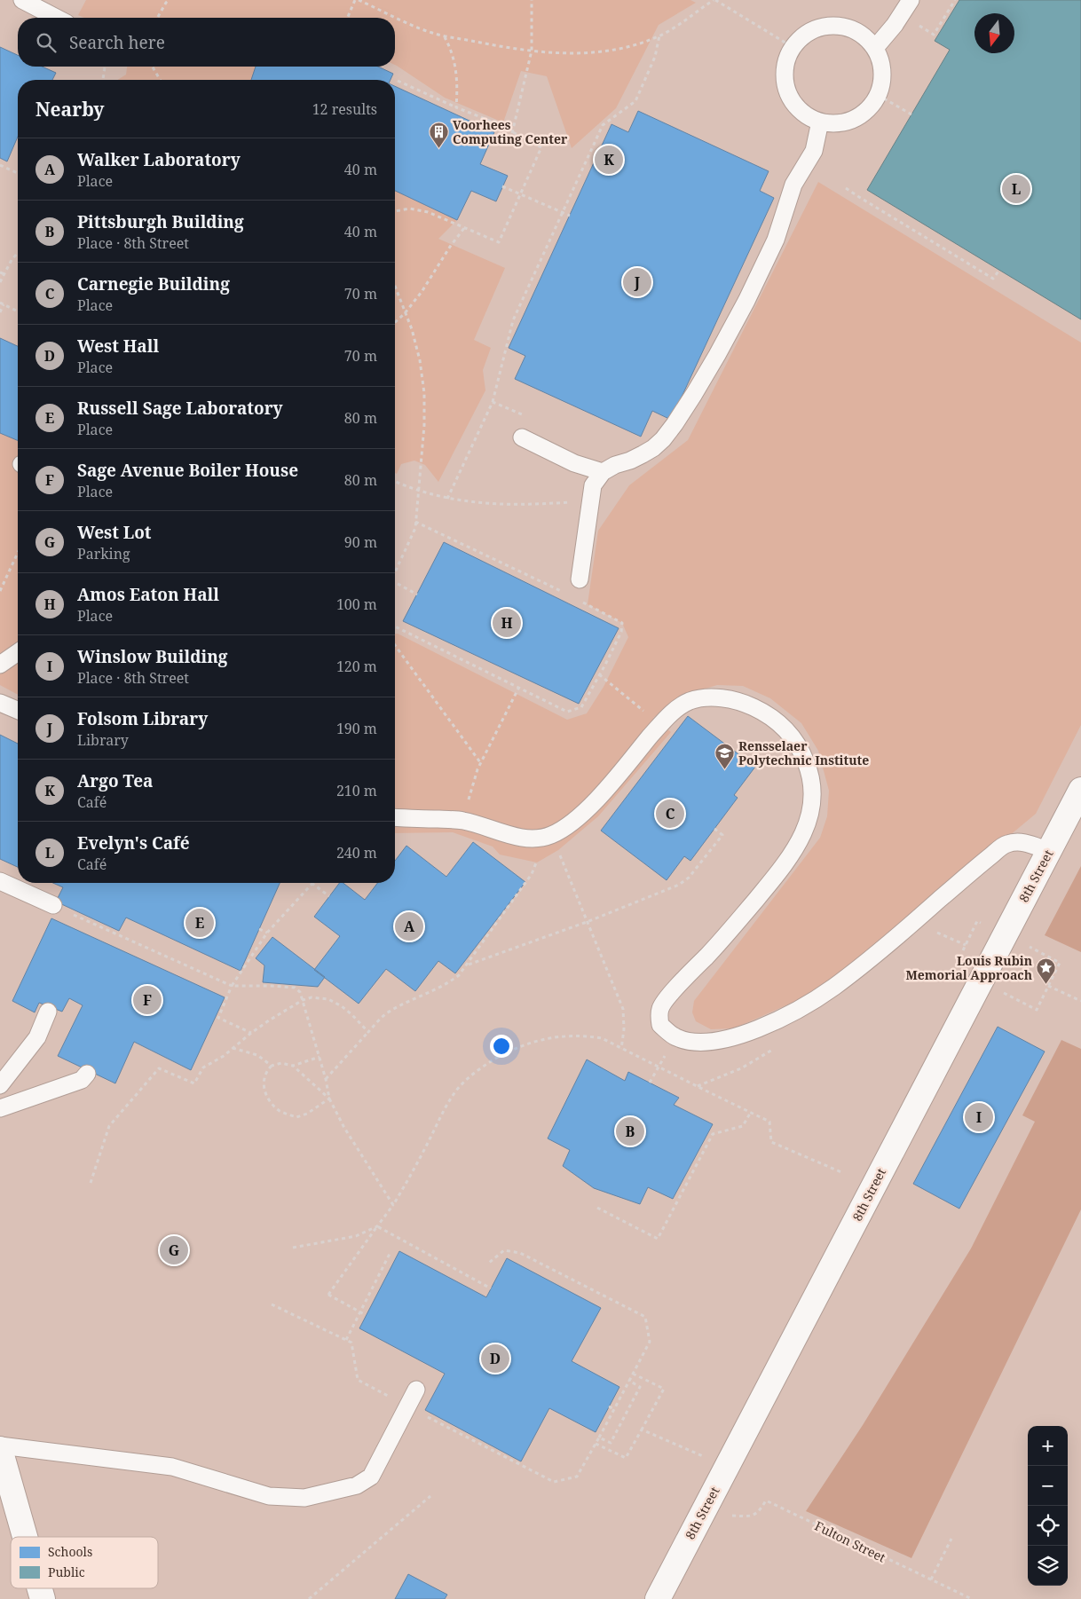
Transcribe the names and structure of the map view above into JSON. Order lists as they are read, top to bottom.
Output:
{
  "streets": {
    "street": ["8th Street"],
    "path": ["Fulton Street"]
  },
  "places": {
    "building": ["Voorhees Computing Center"],
    "school or university": ["Rensselaer Polytechnic Institute"],
    "place": ["Louis Rubin Memorial Approach"]
  },
  "legend": ["Schools", "Public"],
  "north": "bottom",
  "page": {
    "search": "Search here",
    "heading": ["Nearby", "12 results"],
    "list": [
      {
        "mark": "A",
        "name": "Walker Laboratory",
        "note": "Place",
        "value": "40 m"
      },
      {
        "mark": "B",
        "name": "Pittsburgh Building",
        "note": "Place · 8th Street",
        "value": "40 m"
      },
      {
        "mark": "C",
        "name": "Carnegie Building",
        "note": "Place",
        "value": "70 m"
      },
      {
        "mark": "D",
        "name": "West Hall",
        "note": "Place",
        "value": "70 m"
      },
      {
        "mark": "E",
        "name": "Russell Sage Laboratory",
        "note": "Place",
        "value": "80 m"
      },
      {
        "mark": "F",
        "name": "Sage Avenue Boiler House",
        "note": "Place",
        "value": "80 m"
      },
      {
        "mark": "G",
        "name": "West Lot",
        "note": "Parking",
        "value": "90 m"
      },
      {
        "mark": "H",
        "name": "Amos Eaton Hall",
        "note": "Place",
        "value": "100 m"
      },
      {
        "mark": "I",
        "name": "Winslow Building",
        "note": "Place · 8th Street",
        "value": "120 m"
      },
      {
        "mark": "J",
        "name": "Folsom Library",
        "note": "Library",
        "value": "190 m"
      },
      {
        "mark": "K",
        "name": "Argo Tea",
        "note": "Café",
        "value": "210 m"
      },
      {
        "mark": "L",
        "name": "Evelyn's Café",
        "note": "Café",
        "value": "240 m"
      }
    ],
    "pins": [
      "K",
      "L",
      "J",
      "H",
      "C",
      "E",
      "A",
      "F",
      "I",
      "B",
      "G",
      "D"
    ],
    "map_buttons": ["+", "−"]
  }
}
